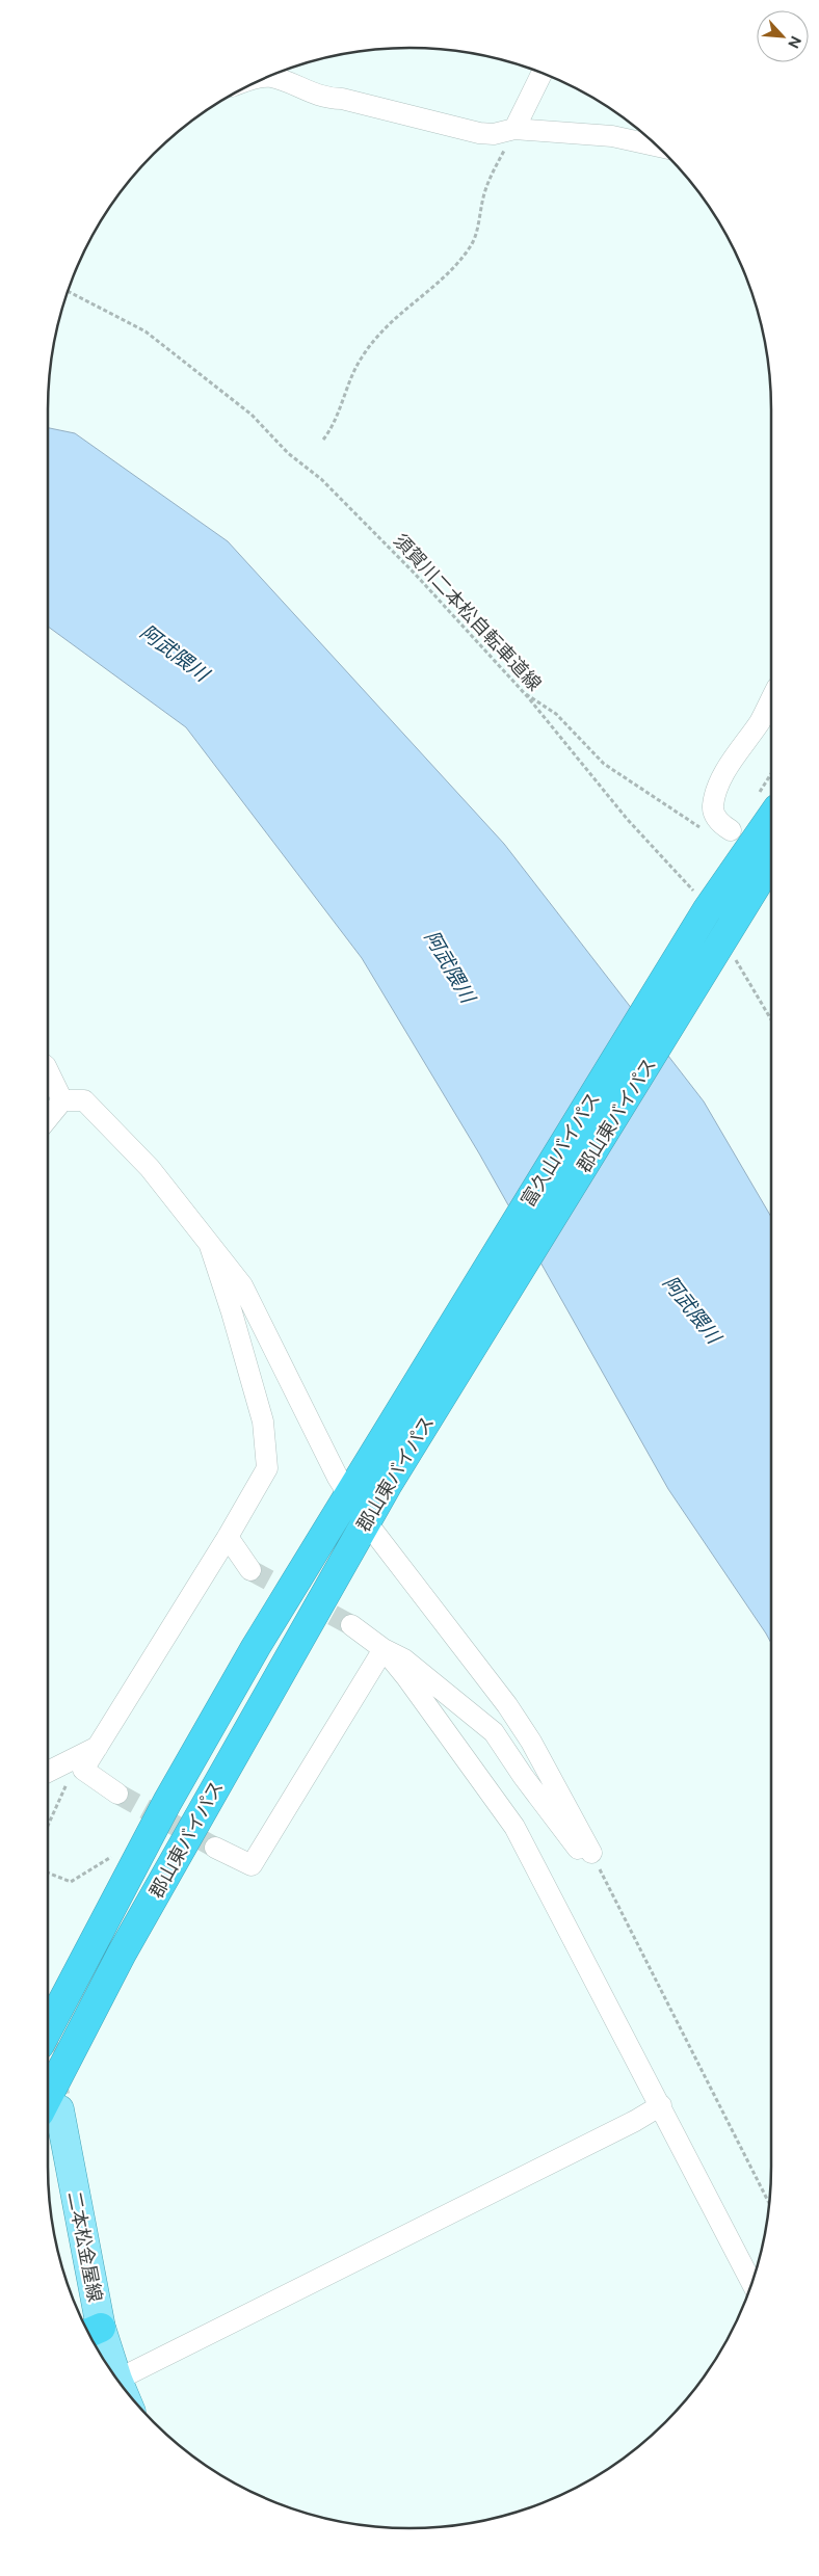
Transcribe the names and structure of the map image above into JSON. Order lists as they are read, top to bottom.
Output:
{
  "streets": {
    "highway": ["郡山東バイパス", "富久山バイパス"],
    "main road": ["二本松金屋線"],
    "path": ["須賀川二本松自転車道線"]
  },
  "crossings": [
    ["須賀川二本松自転車道線", "富久山バイパス"],
    ["郡山東バイパス", "富久山バイパス"],
    ["郡山東バイパス", "二本松金屋線"]
  ],
  "water": ["阿武隈川"],
  "north": "bottom right"
}
